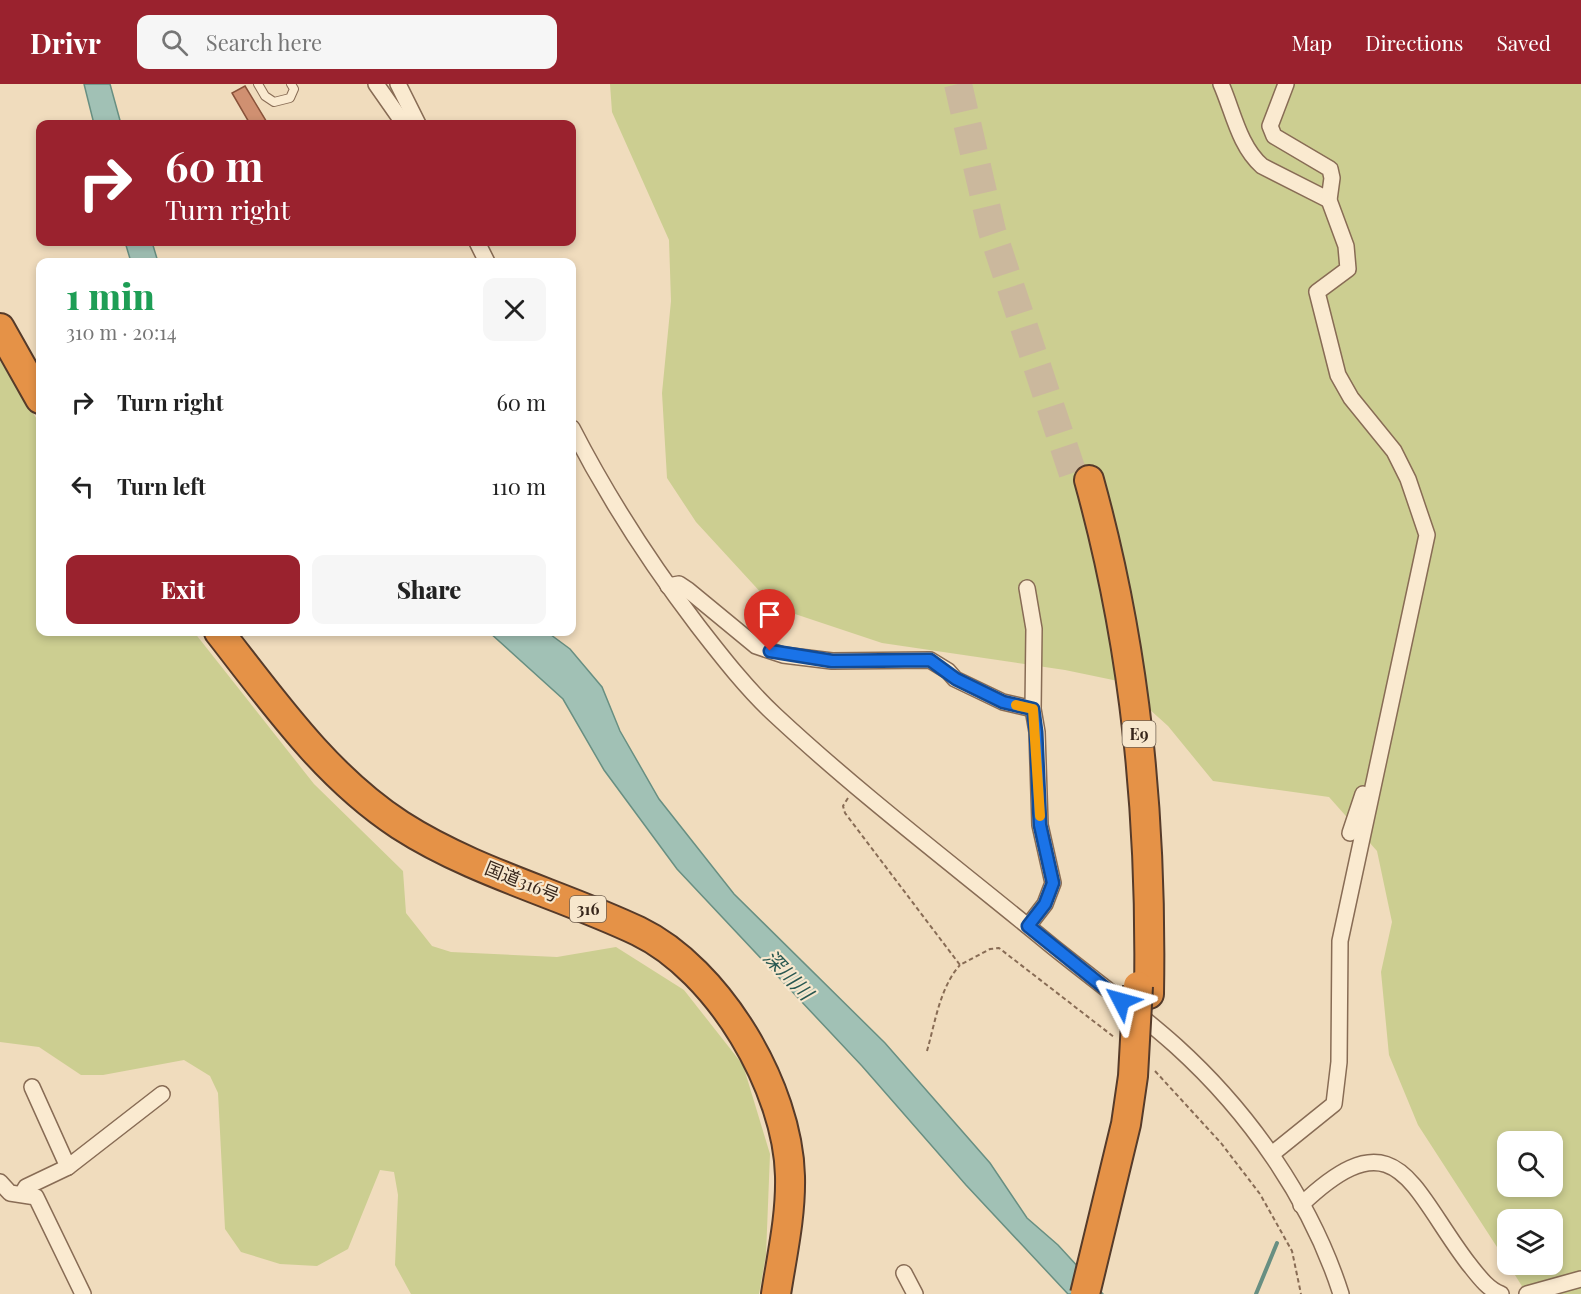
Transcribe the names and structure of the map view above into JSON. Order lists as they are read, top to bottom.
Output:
{
  "streets": {
    "highway": ["E9", "国道316号", "316"]
  },
  "water": ["深川川"],
  "page": {
    "header": "Drivr",
    "search": "Search here",
    "nav": ["Map", "Directions", "Saved"],
    "turn": ["60 m", "Turn right"],
    "heading": ["1 min", "310 m · 20:14"],
    "list": [
      {
        "name": "Turn right",
        "value": "60 m"
      },
      {
        "name": "Turn left",
        "value": "110 m"
      }
    ],
    "buttons": ["Exit", "Share"]
  }
}
